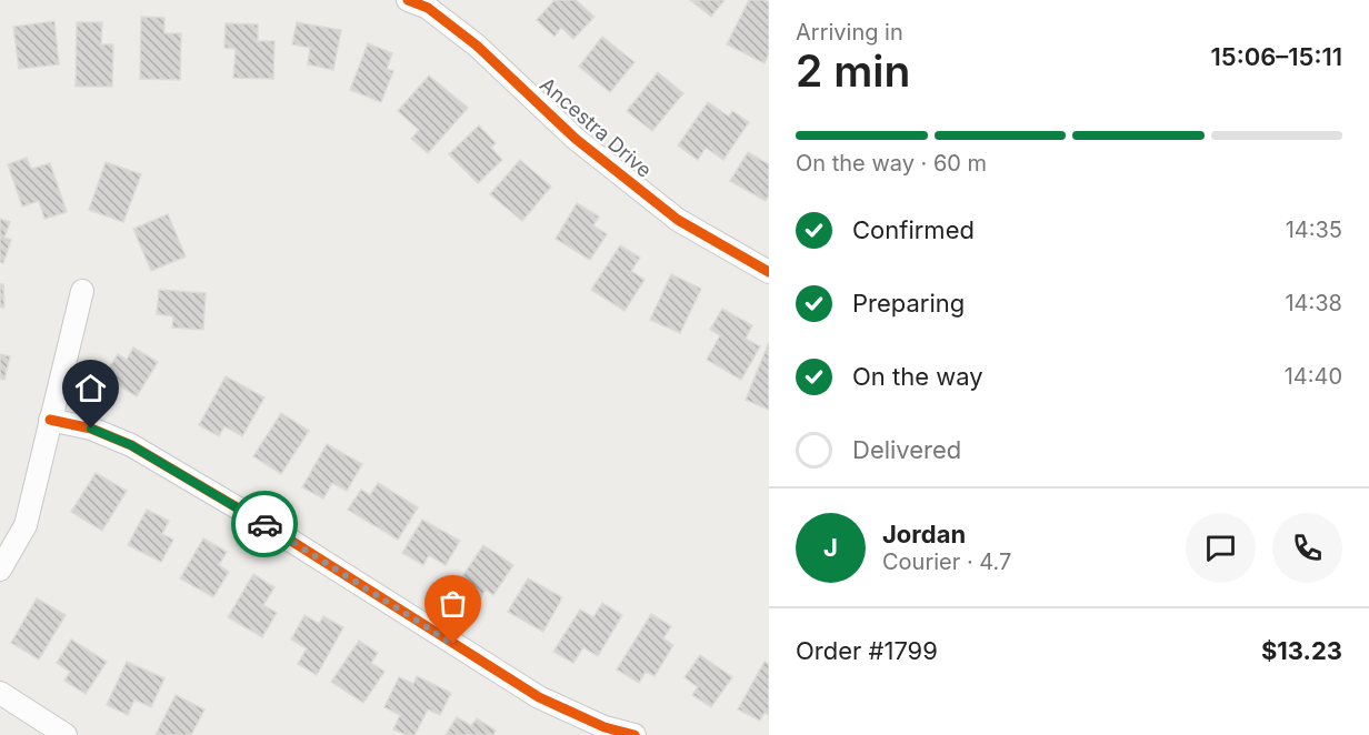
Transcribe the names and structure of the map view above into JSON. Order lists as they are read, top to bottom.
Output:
{
  "streets": {
    "street": ["Ancestra Drive"]
  },
  "page": {
    "heading": ["2 min", "Arriving in", "15:06–15:11"],
    "panel": [
      "Jordan",
      "Courier · 4.7",
      "Order #1799",
      "$13.23"
    ],
    "bar": "On the way · 60 m",
    "list": [
      ["Confirmed", "14:35"],
      ["Preparing", "14:38"],
      ["On the way", "14:40"],
      "Delivered"
    ],
    "round": "J"
  }
}
